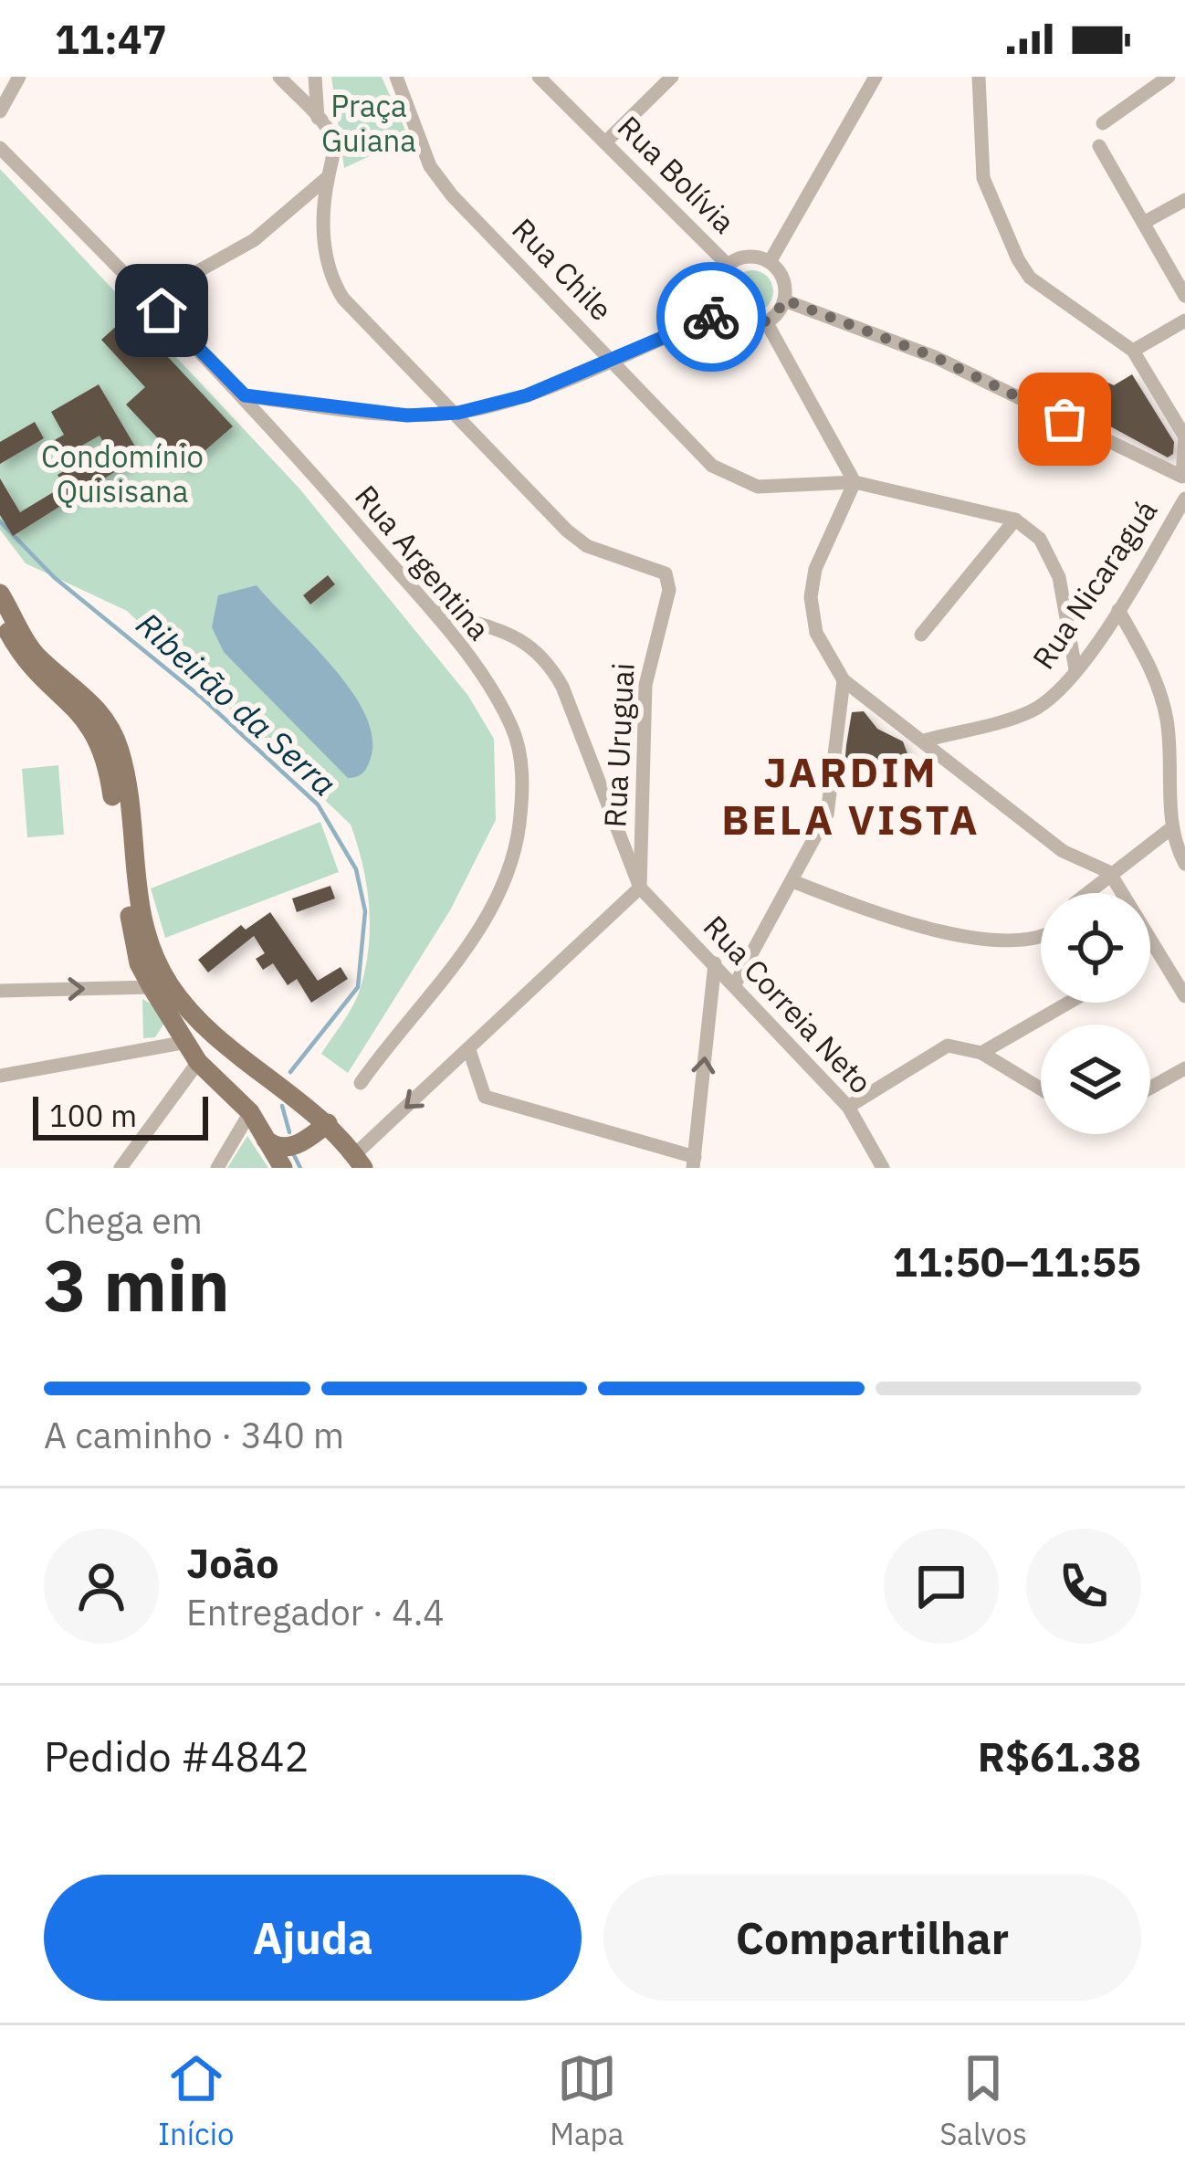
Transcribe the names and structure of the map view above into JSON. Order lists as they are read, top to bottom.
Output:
{
  "streets": {
    "street": [
      "Rua Bolívia",
      "Rua Chile",
      "Rua Argentina",
      "Rua Nicaraguá",
      "Rua Uruguai",
      "Rua Correia Neto"
    ]
  },
  "crossings": [
    ["Rua Chile", "Rua Nicaraguá"],
    ["Rua Uruguai", "Rua Correia Neto"]
  ],
  "districts": ["JARDIM BELA VISTA"],
  "water": ["Ribeirão da Serra"],
  "parks": ["Praça Guiana", "Condomínio Quisisana"],
  "scale_bar": "100 m",
  "page": {
    "status": "11:47",
    "scale": "100 m",
    "heading": ["3 min", "Chega em", "11:50–11:55"],
    "panel": [
      "João",
      "Entregador · 4.4",
      "Pedido #4842",
      "R$61.38"
    ],
    "bar": "A caminho · 340 m",
    "buttons": ["Ajuda", "Compartilhar"],
    "tabs": ["Início", "Mapa", "Salvos"]
  }
}
